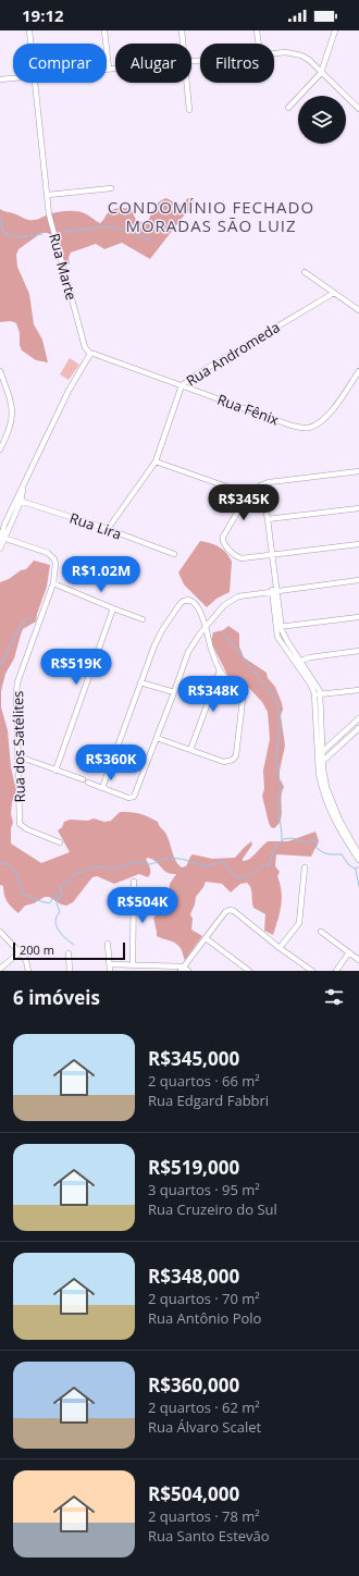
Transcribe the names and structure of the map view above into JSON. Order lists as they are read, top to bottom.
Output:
{
  "streets": {
    "street": [
      "Rua Marte",
      "Rua Andromeda",
      "Rua Fênix",
      "Rua Lira",
      "Rua dos Satélites"
    ]
  },
  "crossings": [
    ["Rua Marte", "Rua Fênix"],
    ["Rua Andromeda", "Rua Fênix"],
    ["Rua Andromeda", "Rua Lira"]
  ],
  "districts": ["CONDOMÍNIO FECHADO MORADAS SÃO LUIZ"],
  "scale_bar": "200 m",
  "page": {
    "status": "19:12",
    "chip": ["Comprar", "Alugar", "Filtros"],
    "price": [
      "R$345K",
      "R$1.02M",
      "R$519K",
      "R$348K",
      "R$360K",
      "R$504K"
    ],
    "scale": "200 m",
    "heading": "6 imóveis",
    "list": [
      {
        "name": "R$345,000",
        "note": "2 quartos · 66 m² · Rua Edgard Fabbri"
      },
      {
        "name": "R$519,000",
        "note": "3 quartos · 95 m² · Rua Cruzeiro do Sul"
      },
      {
        "name": "R$348,000",
        "note": "2 quartos · 70 m² · Rua Antônio Polo"
      },
      {
        "name": "R$360,000",
        "note": "2 quartos · 62 m² · Rua Álvaro Scalet"
      },
      {
        "name": "R$504,000",
        "note": "2 quartos · 78 m² · Rua Santo Estevão"
      }
    ]
  }
}
